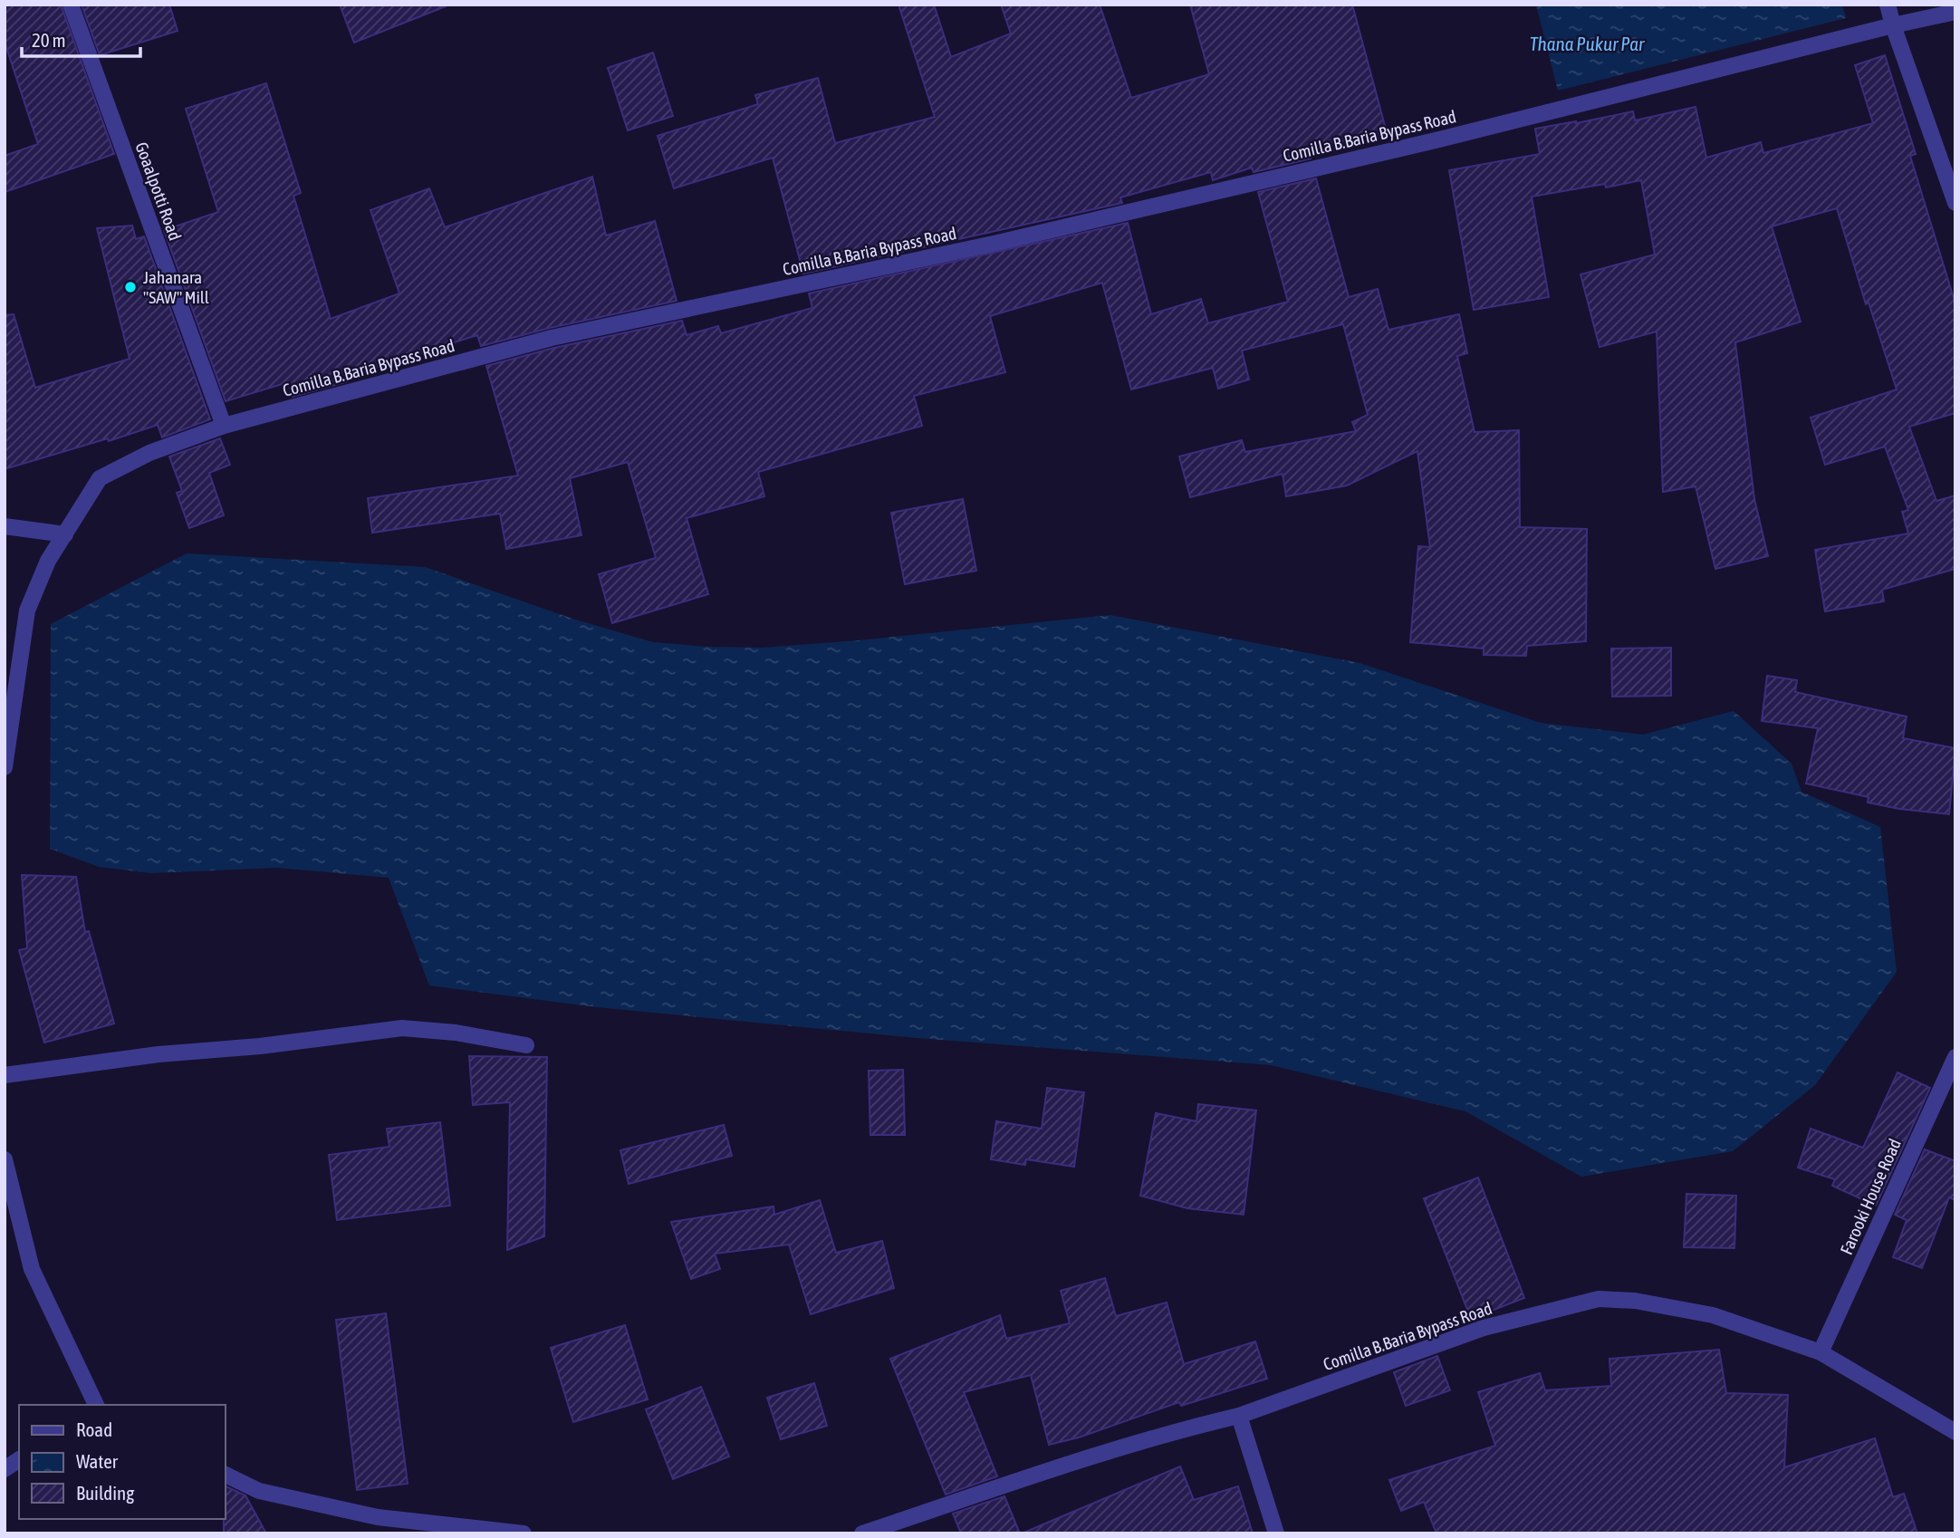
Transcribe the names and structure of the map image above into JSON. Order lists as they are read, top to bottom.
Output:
{
  "streets": {
    "street": ["Comilla B.Baria Bypass Road", "Goaalpotti Road", "Farooki House Road"]
  },
  "crossings": [
    ["Comilla B.Baria Bypass Road", "Goaalpotti Road"],
    ["Comilla B.Baria Bypass Road", "Farooki House Road"]
  ],
  "water": ["Thana Pukur Par"],
  "places": ["Jahanara \"SAW\" Mill"],
  "legend": ["Road", "Water", "Building"],
  "scale_bar": "20 m"
}
